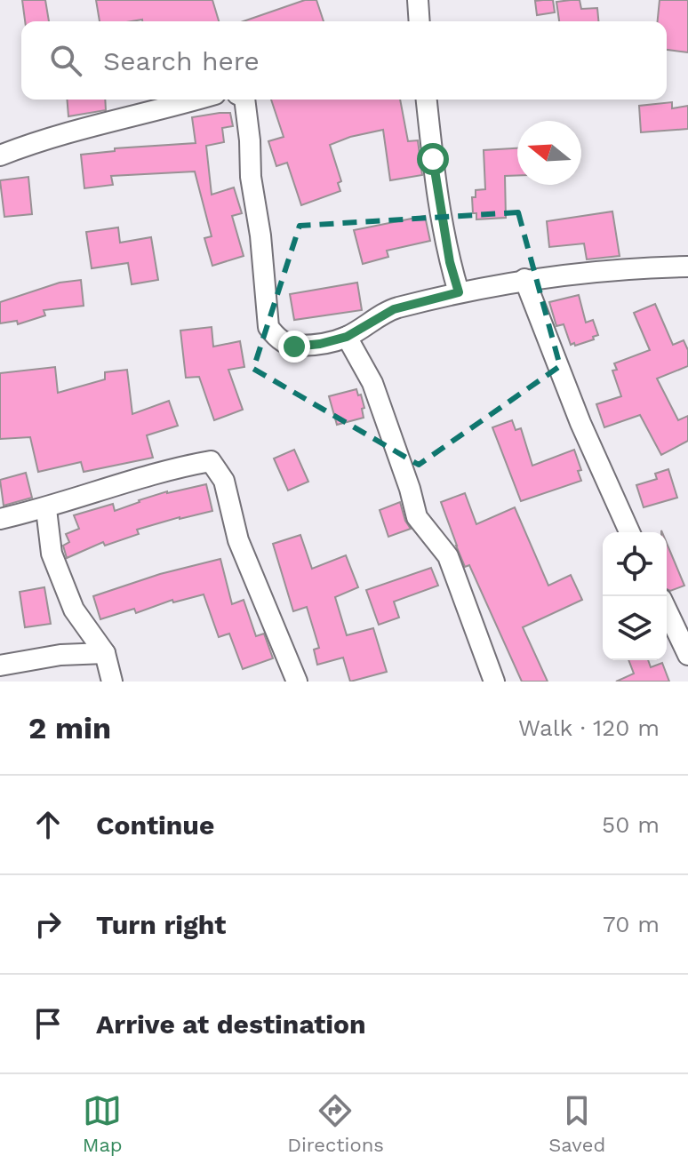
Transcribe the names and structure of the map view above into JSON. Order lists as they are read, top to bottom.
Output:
{
  "north": "left",
  "page": {
    "search": "Search here",
    "heading": ["2 min", "Walk · 120 m"],
    "list": [
      ["Continue", "50 m"],
      ["Turn right", "70 m"],
      "Arrive at destination"
    ],
    "nav": ["Map", "Directions", "Saved"]
  }
}
